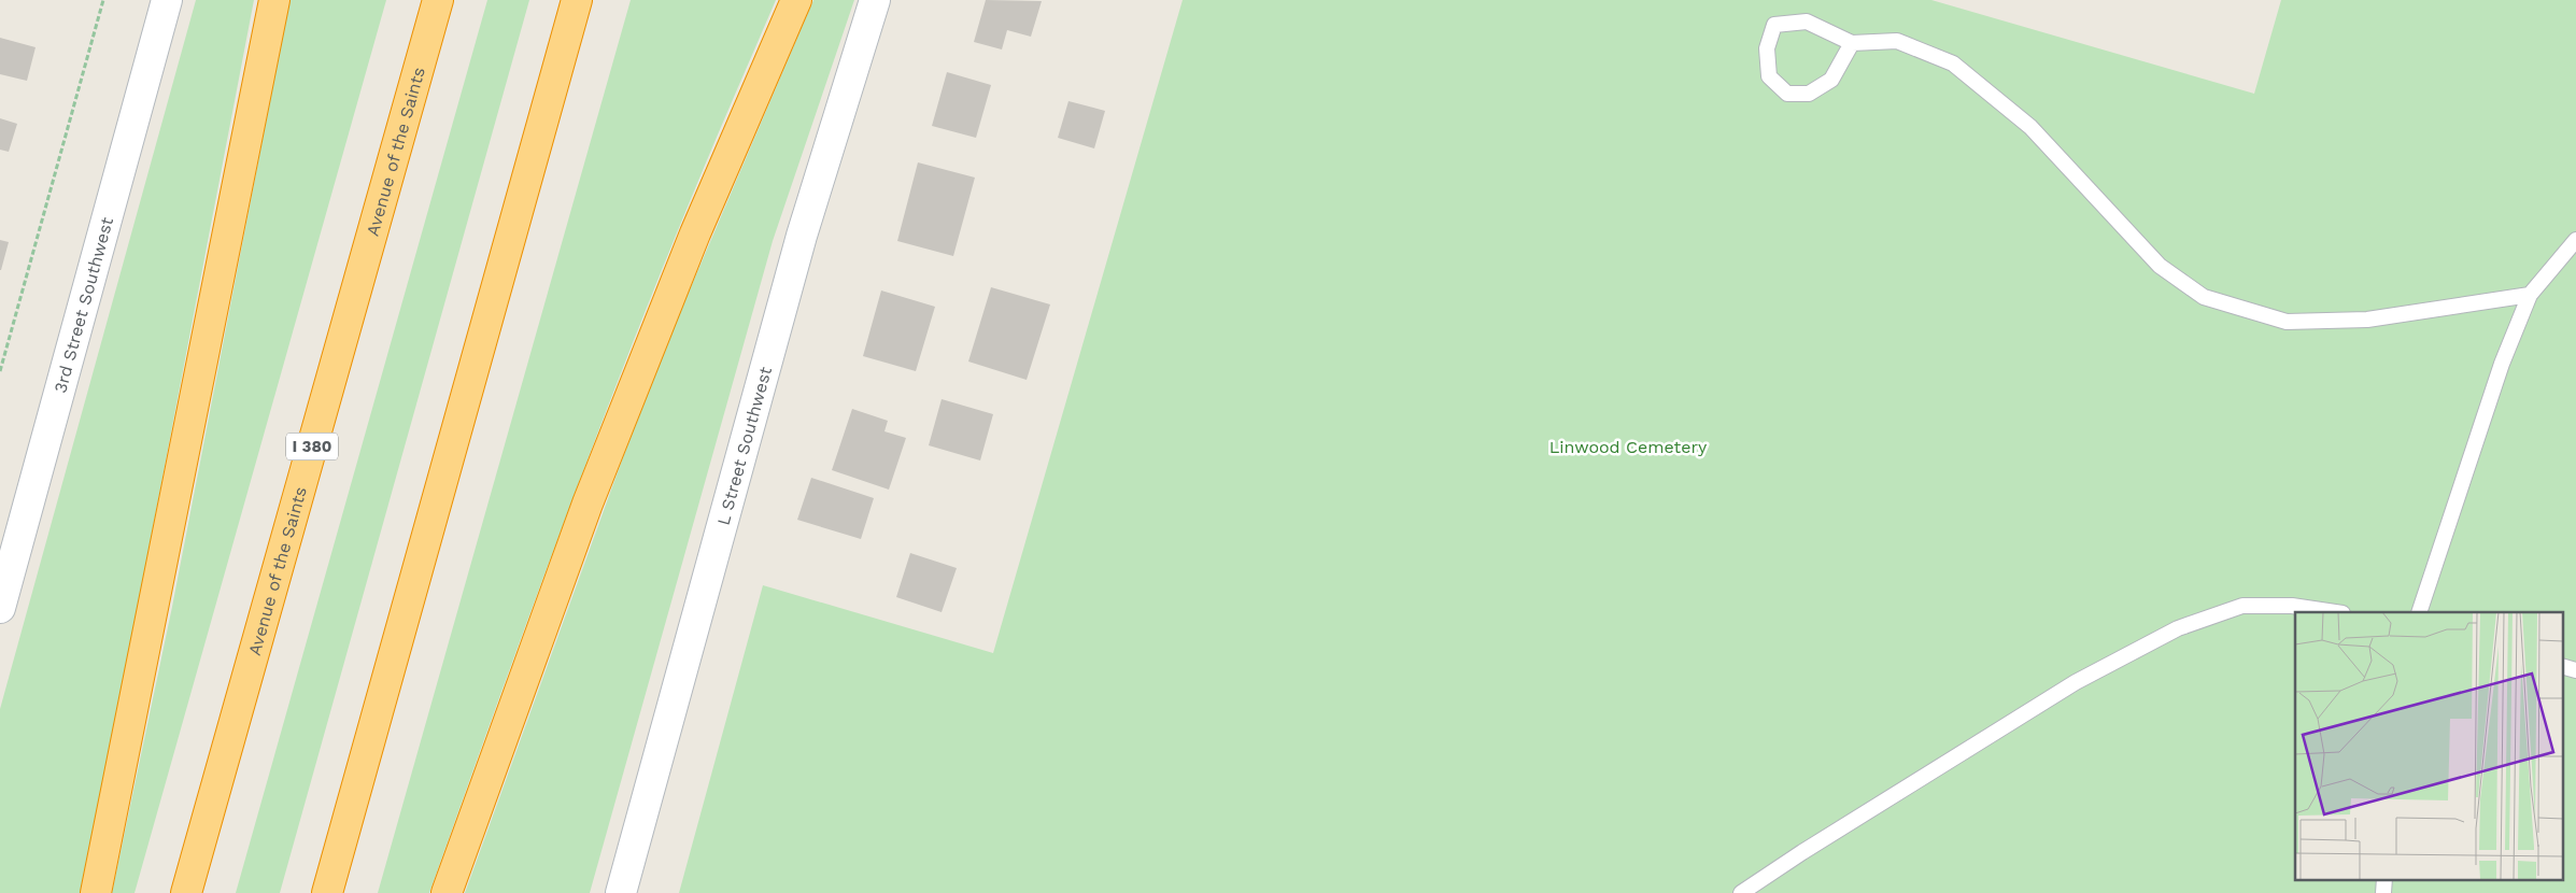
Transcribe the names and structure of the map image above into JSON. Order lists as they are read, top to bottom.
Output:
{
  "streets": {
    "highway": ["Avenue of the Saints", "I 380"],
    "street": ["3rd Street Southwest", "L Street Southwest"]
  },
  "parks": ["Linwood Cemetery"]
}
